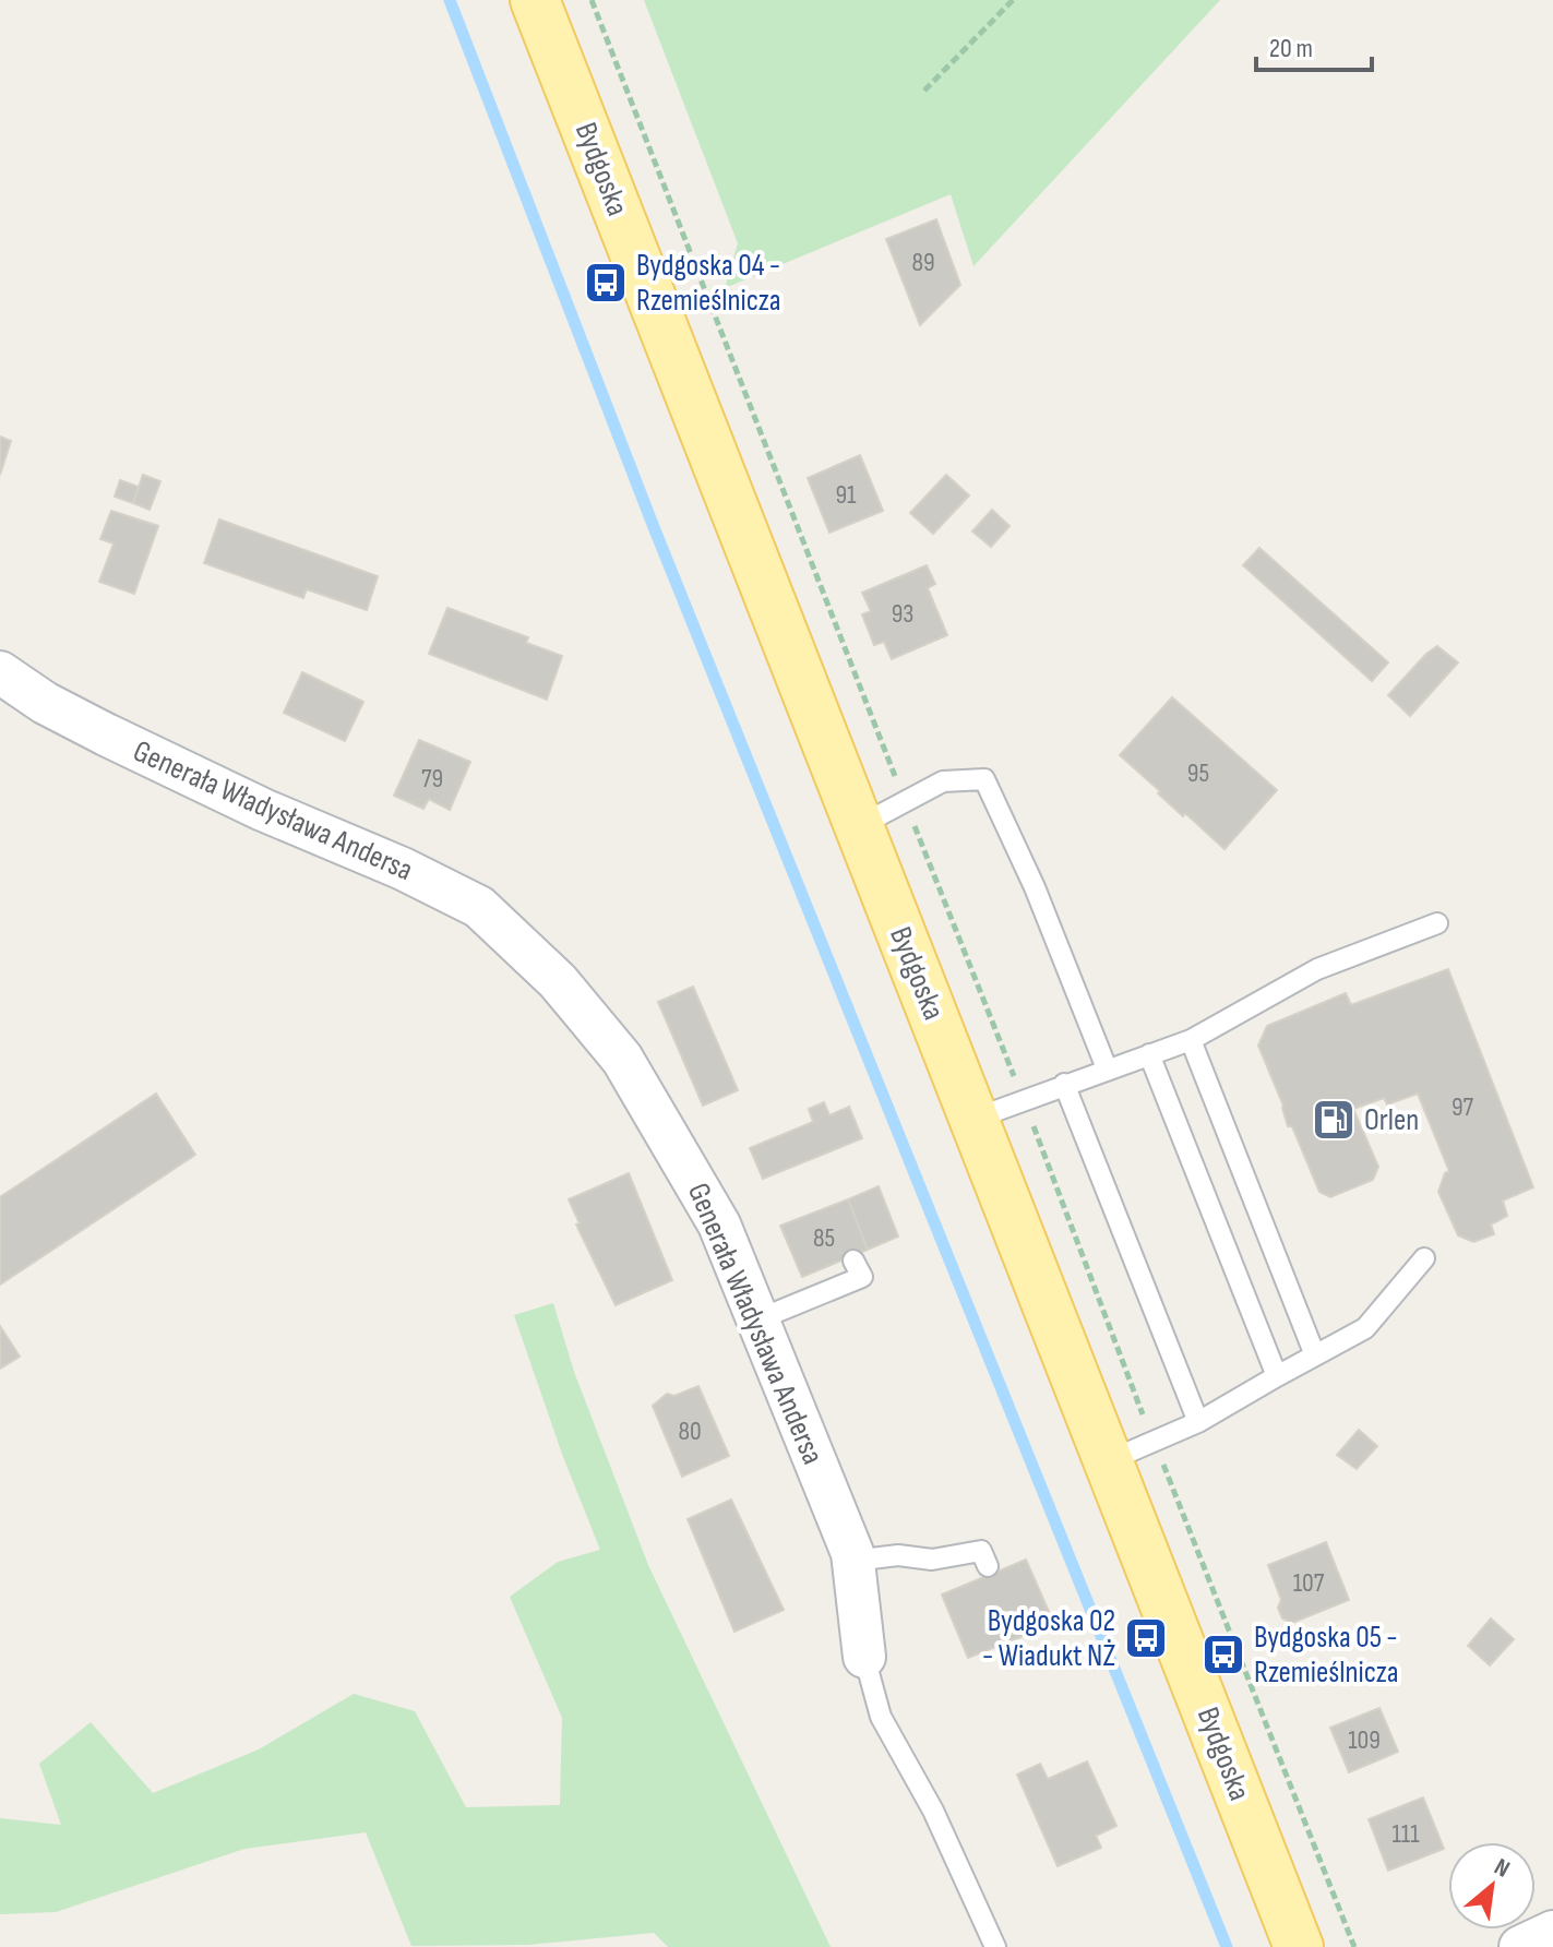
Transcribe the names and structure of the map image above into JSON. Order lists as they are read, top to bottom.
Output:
{
  "streets": {
    "main road": ["Bydgoska"],
    "street": ["Generała Władysława Andersa"]
  },
  "places": {
    "bus stop": ["Bydgoska 04 - Rzemieślnicza", "Bydgoska 02 - Wiadukt NŻ", "Bydgoska 05 - Rzemieślnicza"],
    "fuel station": ["Orlen"]
  },
  "house_numbers": [
    "89",
    "91",
    "93",
    "95",
    "79",
    "97",
    "85",
    "80",
    "107",
    "109",
    "111"
  ],
  "scale_bar": "20 m",
  "north": "top right"
}
